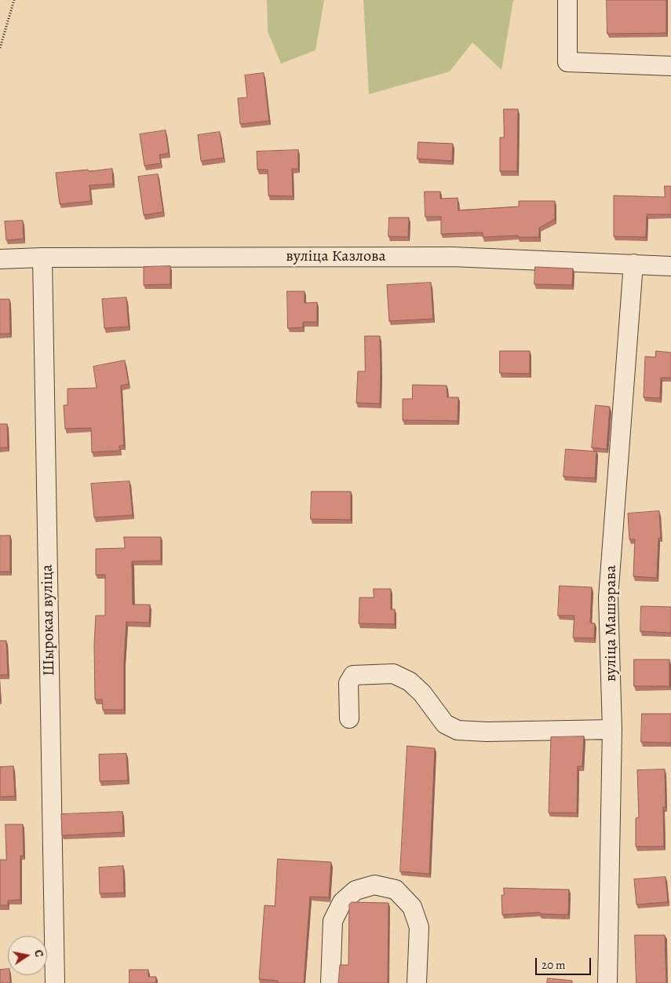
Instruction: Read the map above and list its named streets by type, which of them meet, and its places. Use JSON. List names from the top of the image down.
{
  "streets": {
    "street": ["вуліца Казлова", "Шырокая вуліца", "вуліца Машэрава"]
  },
  "crossings": [
    ["вуліца Казлова", "Шырокая вуліца"],
    ["вуліца Казлова", "вуліца Машэрава"]
  ],
  "scale_bar": "20 m",
  "north": "right"
}
